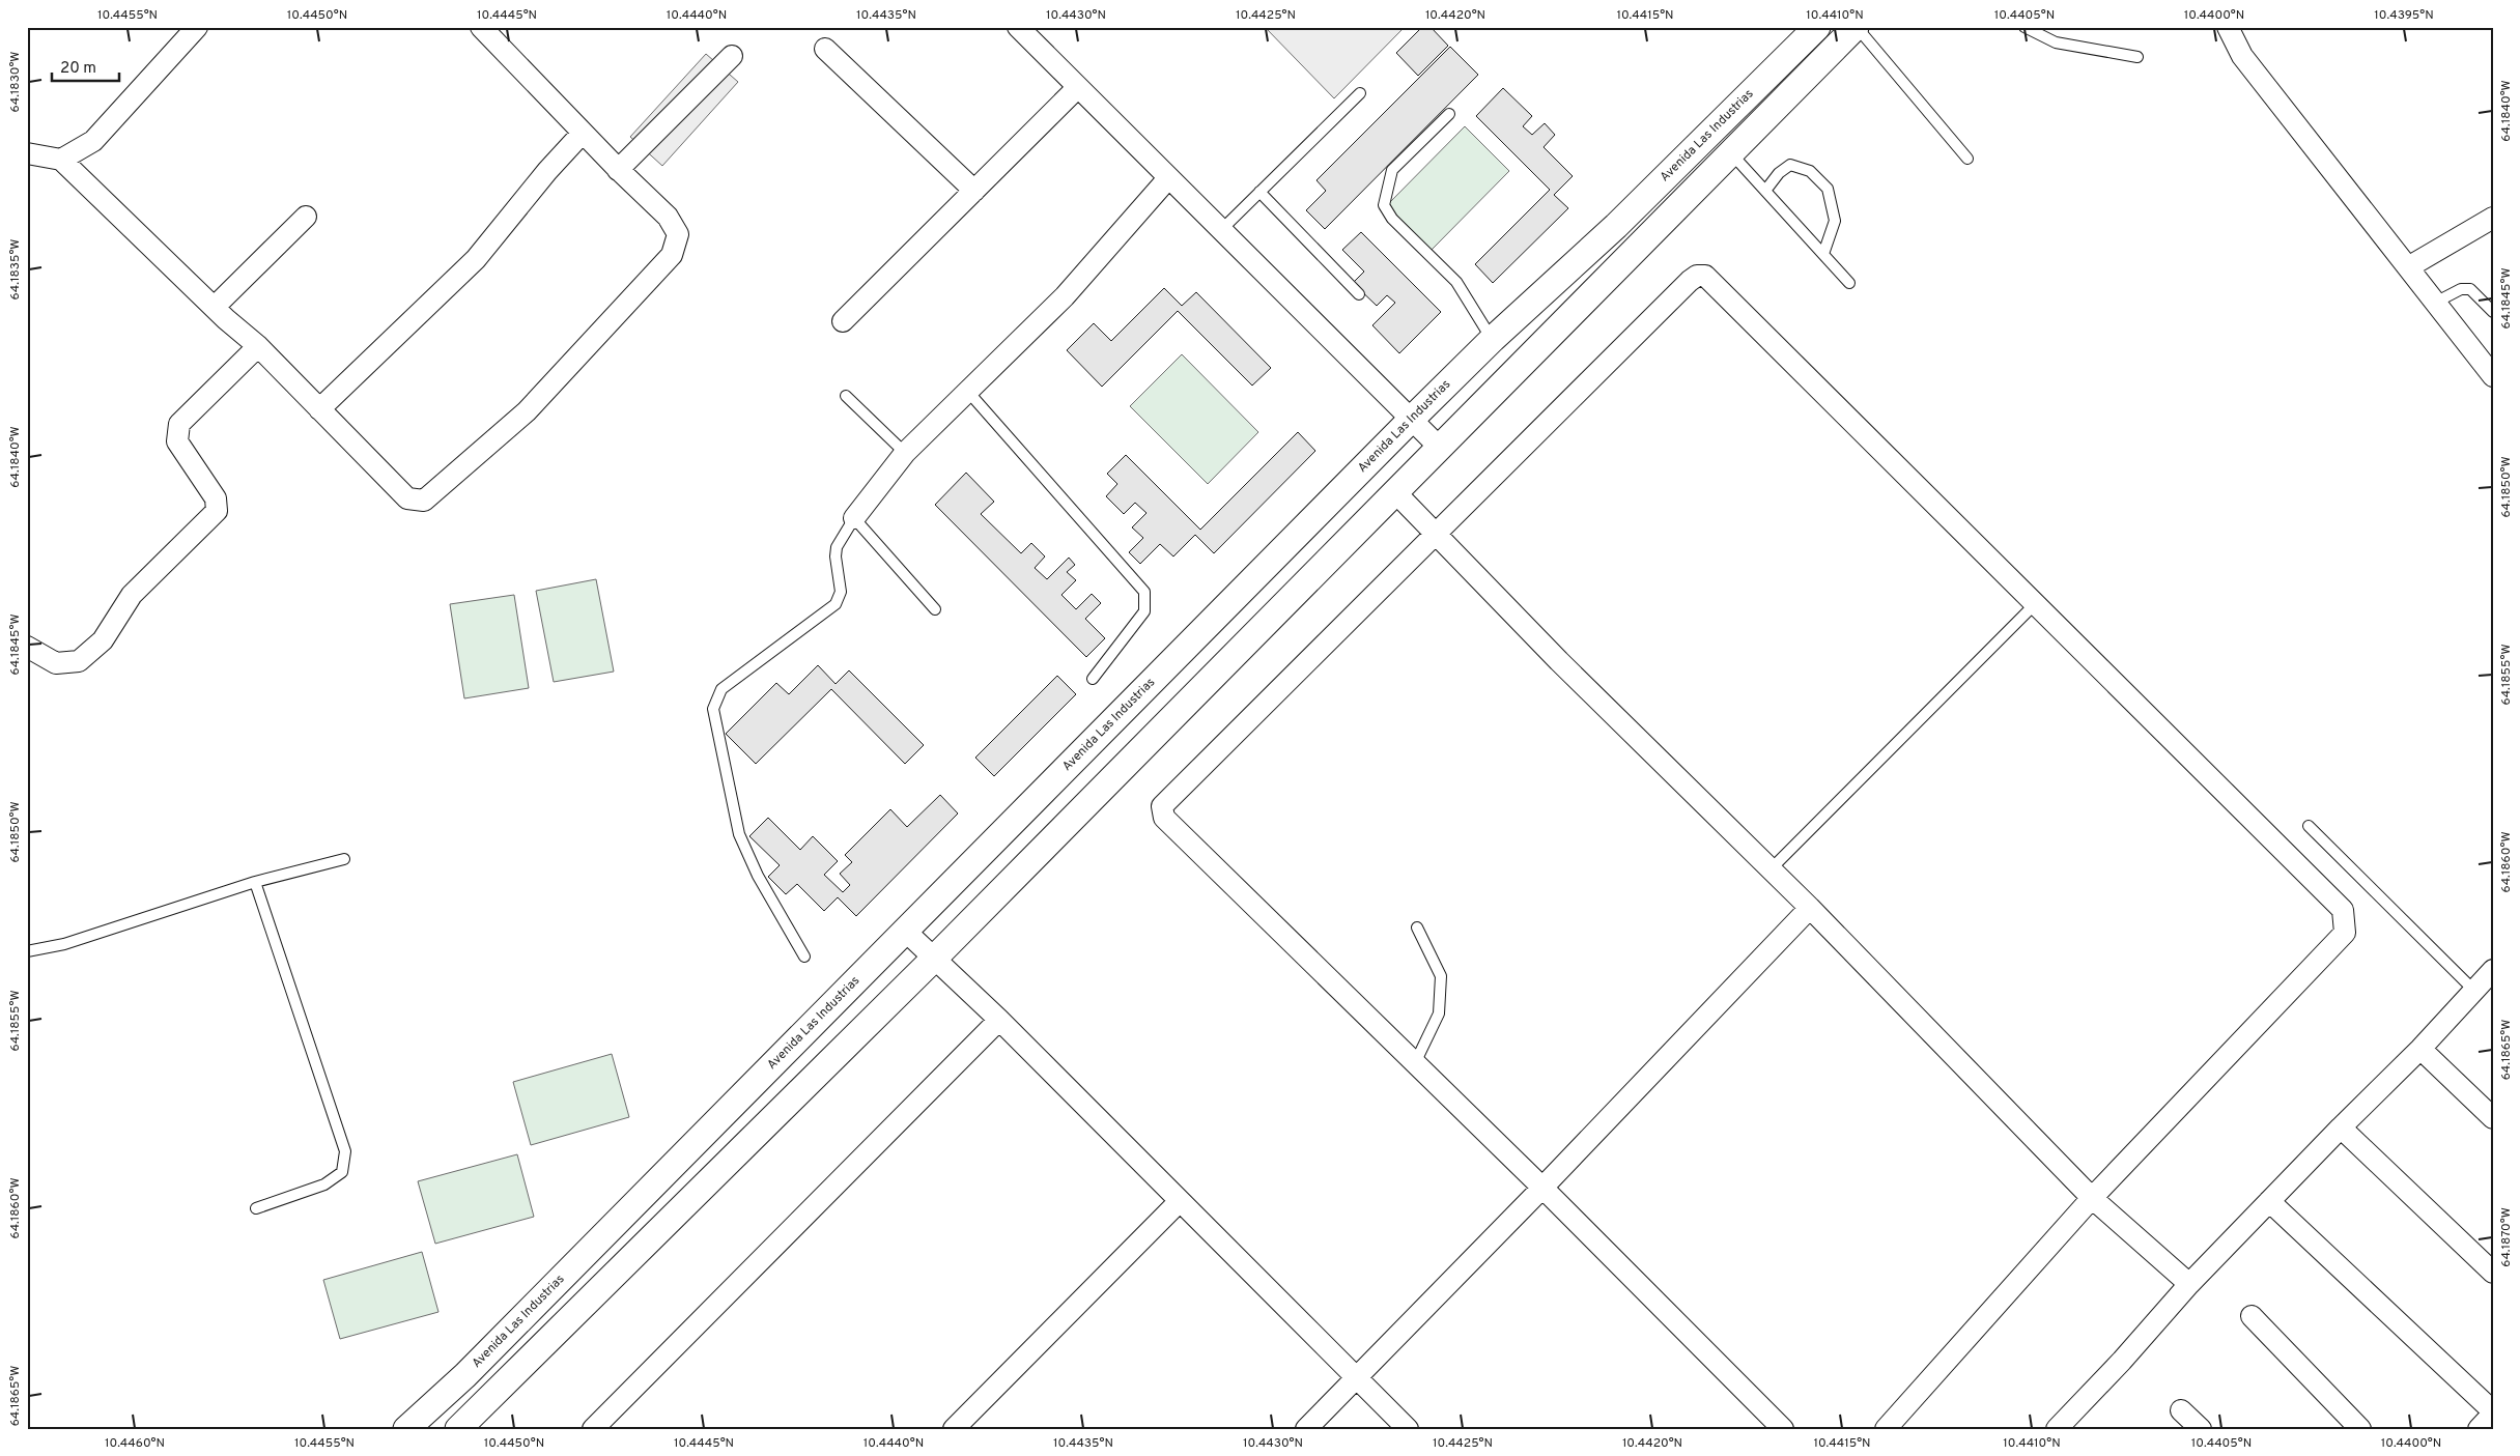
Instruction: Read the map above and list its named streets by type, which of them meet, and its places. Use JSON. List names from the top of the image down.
{
  "streets": {
    "street": ["Avenida Las Industrias"]
  },
  "scale_bar": "20 m",
  "coordinates": [
    "10.4455°N",
    "10.4450°N",
    "10.4445°N",
    "10.4440°N",
    "10.4435°N",
    "10.4430°N",
    "10.4425°N",
    "10.4420°N",
    "10.4415°N",
    "10.4410°N",
    "10.4405°N",
    "10.4400°N",
    "10.4395°N",
    "64.1830°W",
    "64.1840°W",
    "64.1835°W",
    "64.1845°W",
    "64.1850°W",
    "64.1855°W",
    "64.1860°W",
    "64.1865°W",
    "64.1870°W",
    "10.4460°N"
  ]
}
